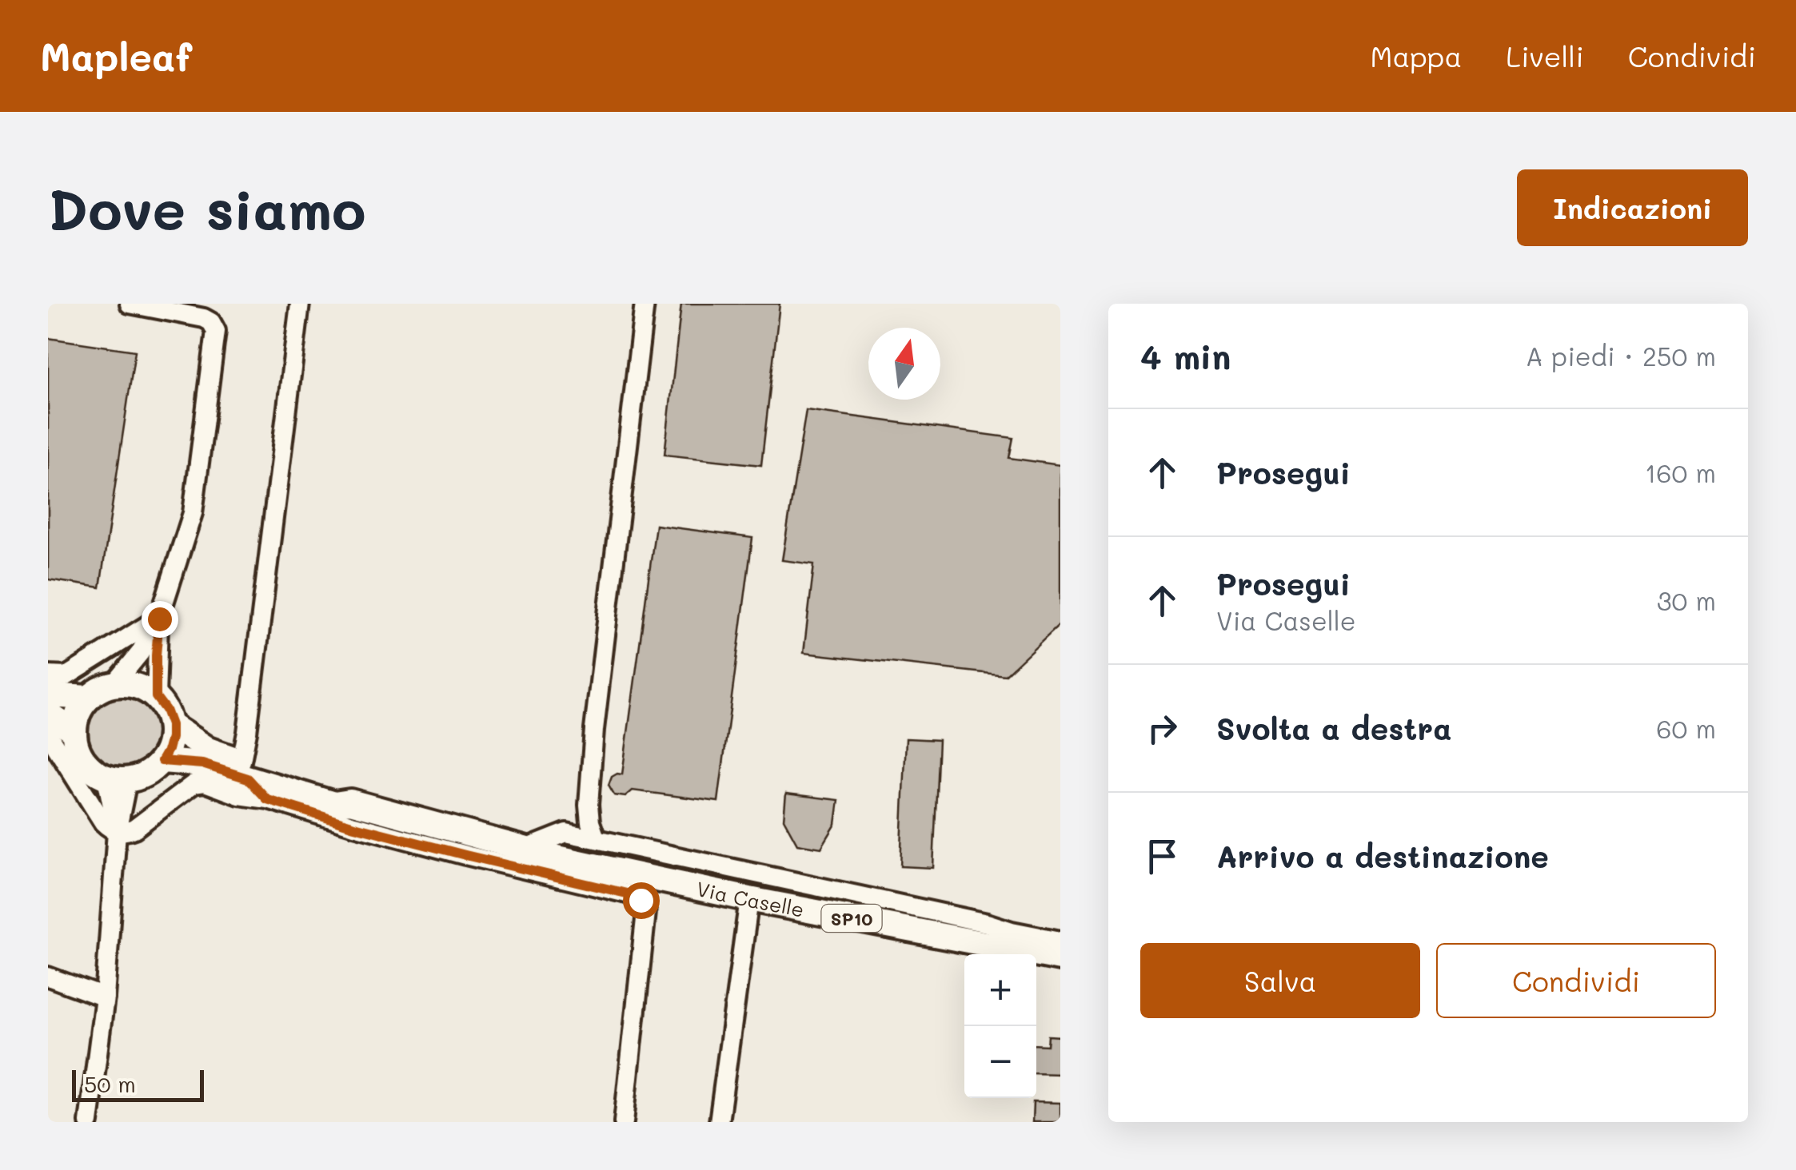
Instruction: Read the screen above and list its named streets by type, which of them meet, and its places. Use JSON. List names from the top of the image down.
{
  "streets": {
    "main road": ["Via Caselle", "SP10"]
  },
  "crossings": [
    ["Via Caselle", "SP10"]
  ],
  "scale_bar": "50 m",
  "north": "top",
  "page": {
    "header": "Mapleaf",
    "nav": ["Mappa", "Livelli", "Condividi"],
    "buttons": [
      "Indicazioni",
      ["Salva", "Condividi"]
    ],
    "title": "Dove siamo",
    "heading": ["4 min", "A piedi · 250 m"],
    "list": [
      ["Prosegui", "160 m"],
      ["Prosegui", "Via Caselle", "30 m"],
      ["Svolta a destra", "60 m"],
      "Arrivo a destinazione"
    ],
    "map_buttons": ["+", "−"],
    "scale": "50 m"
  }
}
